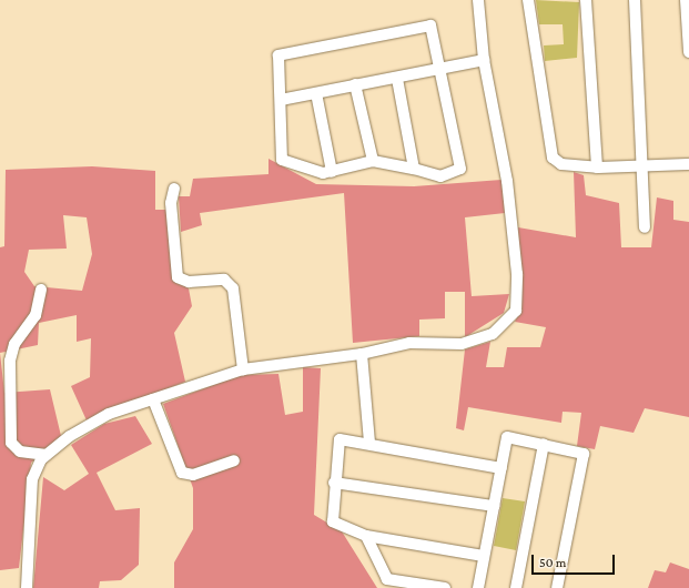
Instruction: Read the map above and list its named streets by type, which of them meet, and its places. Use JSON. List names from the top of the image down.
{
  "scale_bar": "50 m"
}
